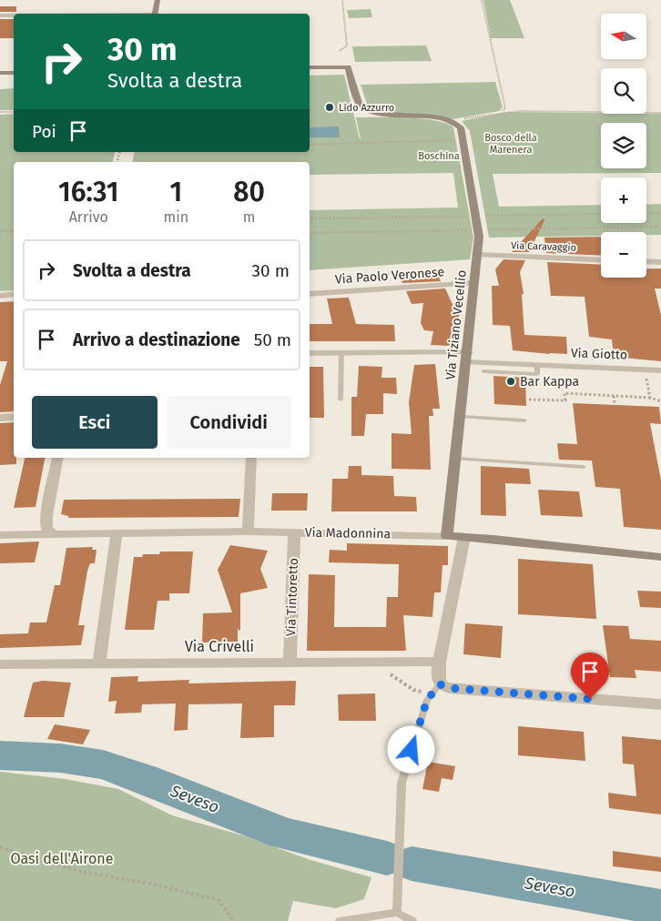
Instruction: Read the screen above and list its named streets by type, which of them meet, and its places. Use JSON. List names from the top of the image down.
{
  "streets": {
    "street": [
      "Via Caravaggio",
      "Via Paolo Veronese",
      "Via Tiziano Vecellio",
      "Via Giotto",
      "Via Madonnina",
      "Via Tintoretto",
      "Via Crivelli"
    ]
  },
  "crossings": [
    ["Via Caravaggio", "Via Tiziano Vecellio"],
    ["Via Paolo Veronese", "Via Tiziano Vecellio"],
    ["Via Tiziano Vecellio", "Via Giotto"],
    ["Via Tiziano Vecellio", "Via Madonnina"],
    ["Via Madonnina", "Via Tintoretto"],
    ["Via Tintoretto", "Via Crivelli"]
  ],
  "water": ["Seveso"],
  "parks": ["Bosco della Marenera", "Boschina", "Oasi dell'Airone"],
  "places": ["Lido Azzurro", "Bar Kappa"],
  "north": "left",
  "page": {
    "map_buttons": ["+", "−"],
    "turn": ["30 m", "Svolta a destra"],
    "then": "Poi",
    "eta": [
      "16:31",
      "Arrivo",
      "1",
      "min",
      "80",
      "m"
    ],
    "list": [
      {
        "name": "Svolta a destra",
        "value": "30 m"
      },
      {
        "name": "Arrivo a destinazione",
        "value": "50 m"
      }
    ],
    "buttons": ["Esci", "Condividi"]
  }
}
